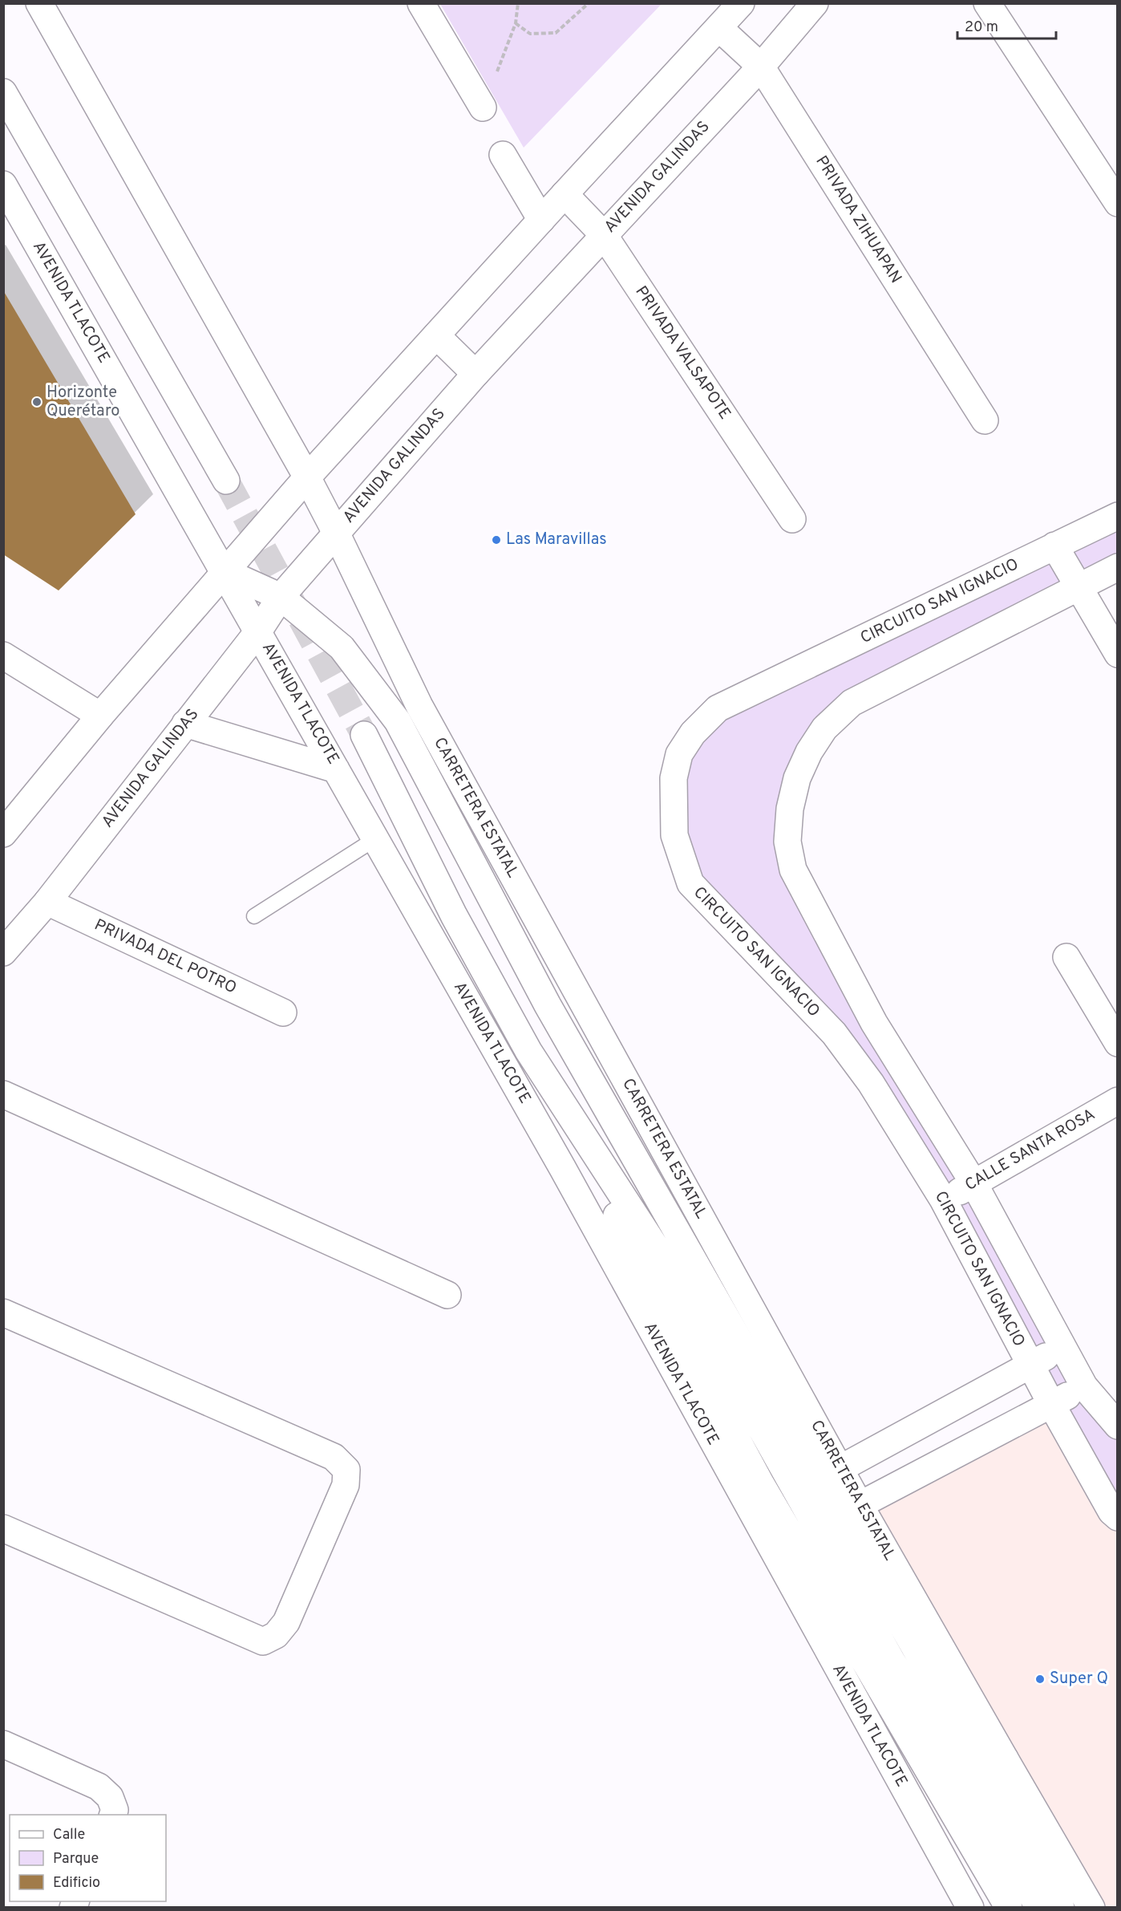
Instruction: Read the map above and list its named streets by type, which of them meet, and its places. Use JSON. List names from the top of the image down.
{
  "streets": {
    "street": [
      "AVENIDA GALINDAS",
      "PRIVADA ZIHUAPAN",
      "AVENIDA TLACOTE",
      "PRIVADA VALSAPOTE",
      "CIRCUITO SAN IGNACIO",
      "CARRETERA ESTATAL",
      "PRIVADA DEL POTRO",
      "CALLE SANTA ROSA"
    ]
  },
  "crossings": [
    ["AVENIDA GALINDAS", "PRIVADA ZIHUAPAN"],
    ["AVENIDA GALINDAS", "AVENIDA TLACOTE"],
    ["AVENIDA GALINDAS", "PRIVADA VALSAPOTE"],
    ["AVENIDA GALINDAS", "CARRETERA ESTATAL"],
    ["AVENIDA GALINDAS", "PRIVADA DEL POTRO"],
    ["CIRCUITO SAN IGNACIO", "CALLE SANTA ROSA"]
  ],
  "places": ["Horizonte Querétaro", "Las Maravillas", "Super Q"],
  "legend": ["Calle", "Parque", "Edificio"],
  "scale_bar": "20 m"
}
